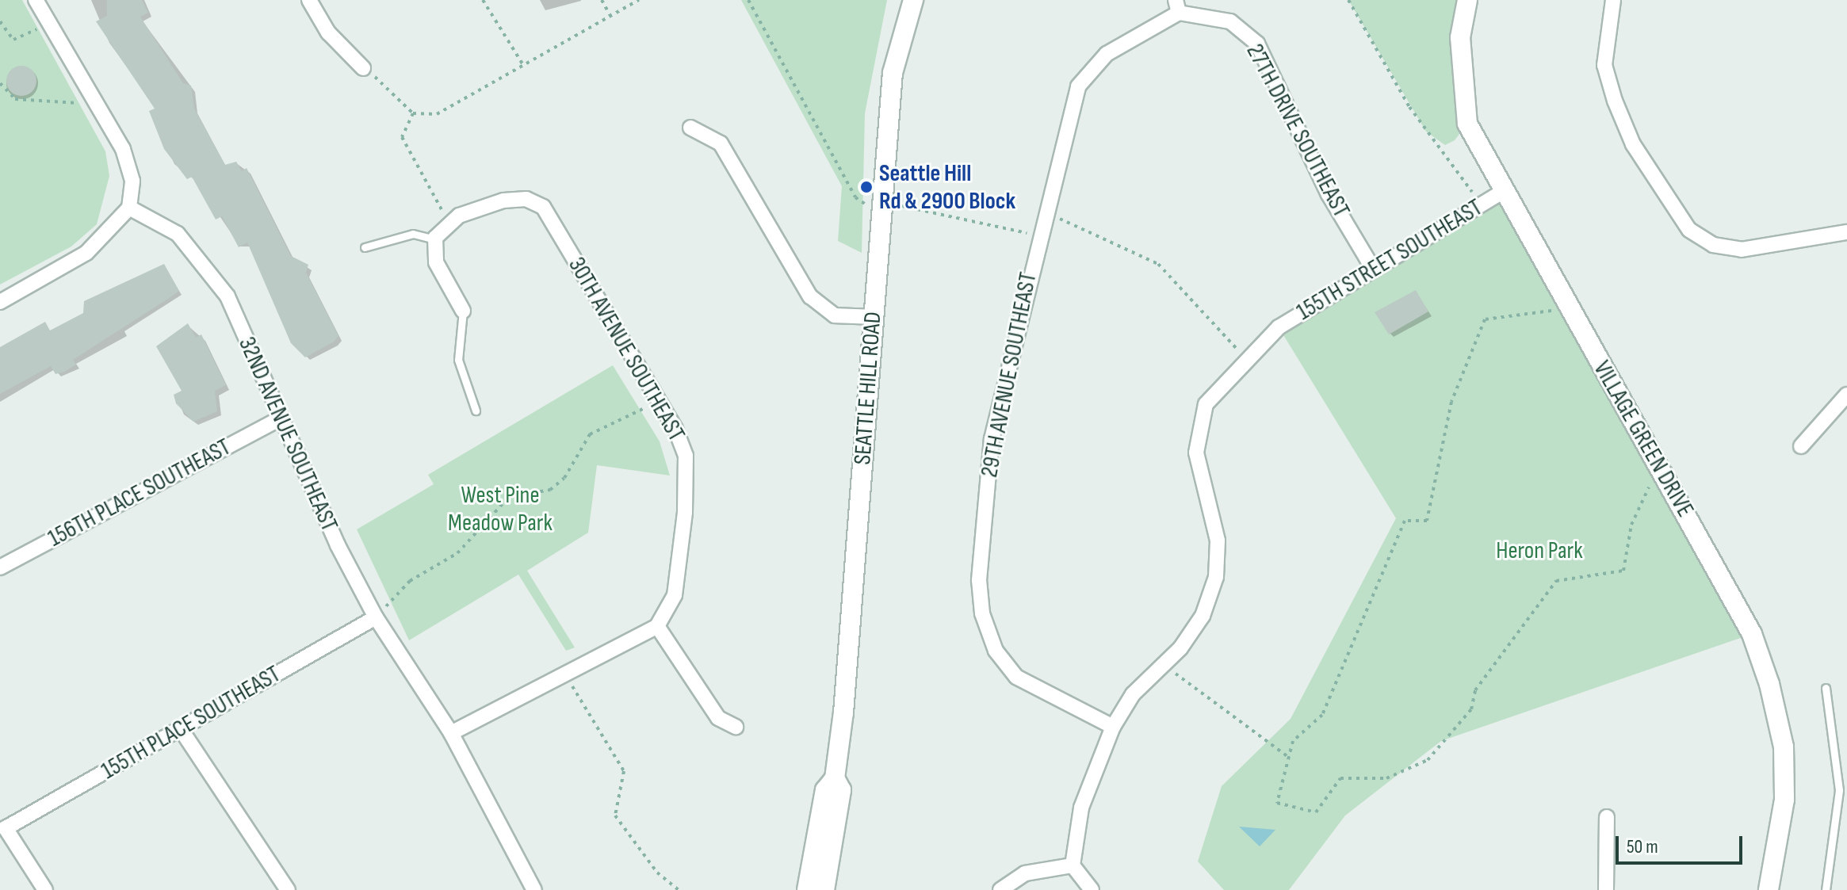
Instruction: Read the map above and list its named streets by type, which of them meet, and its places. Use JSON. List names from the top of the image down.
{
  "streets": {
    "main road": ["SEATTLE HILL ROAD", "VILLAGE GREEN DRIVE"],
    "street": [
      "27TH DRIVE SOUTHEAST",
      "155TH STREET SOUTHEAST",
      "30TH AVENUE SOUTHEAST",
      "29TH AVENUE SOUTHEAST",
      "32ND AVENUE SOUTHEAST",
      "156TH PLACE SOUTHEAST",
      "155TH PLACE SOUTHEAST"
    ]
  },
  "crossings": [
    ["27TH DRIVE SOUTHEAST", "155TH STREET SOUTHEAST"],
    ["27TH DRIVE SOUTHEAST", "29TH AVENUE SOUTHEAST"],
    ["155TH STREET SOUTHEAST", "29TH AVENUE SOUTHEAST"],
    ["155TH STREET SOUTHEAST", "VILLAGE GREEN DRIVE"],
    ["32ND AVENUE SOUTHEAST", "156TH PLACE SOUTHEAST"],
    ["32ND AVENUE SOUTHEAST", "155TH PLACE SOUTHEAST"]
  ],
  "parks": ["West Pine Meadow Park", "Heron Park"],
  "places": ["Seattle Hill Rd & 2900 Block"],
  "scale_bar": "50 m"
}
